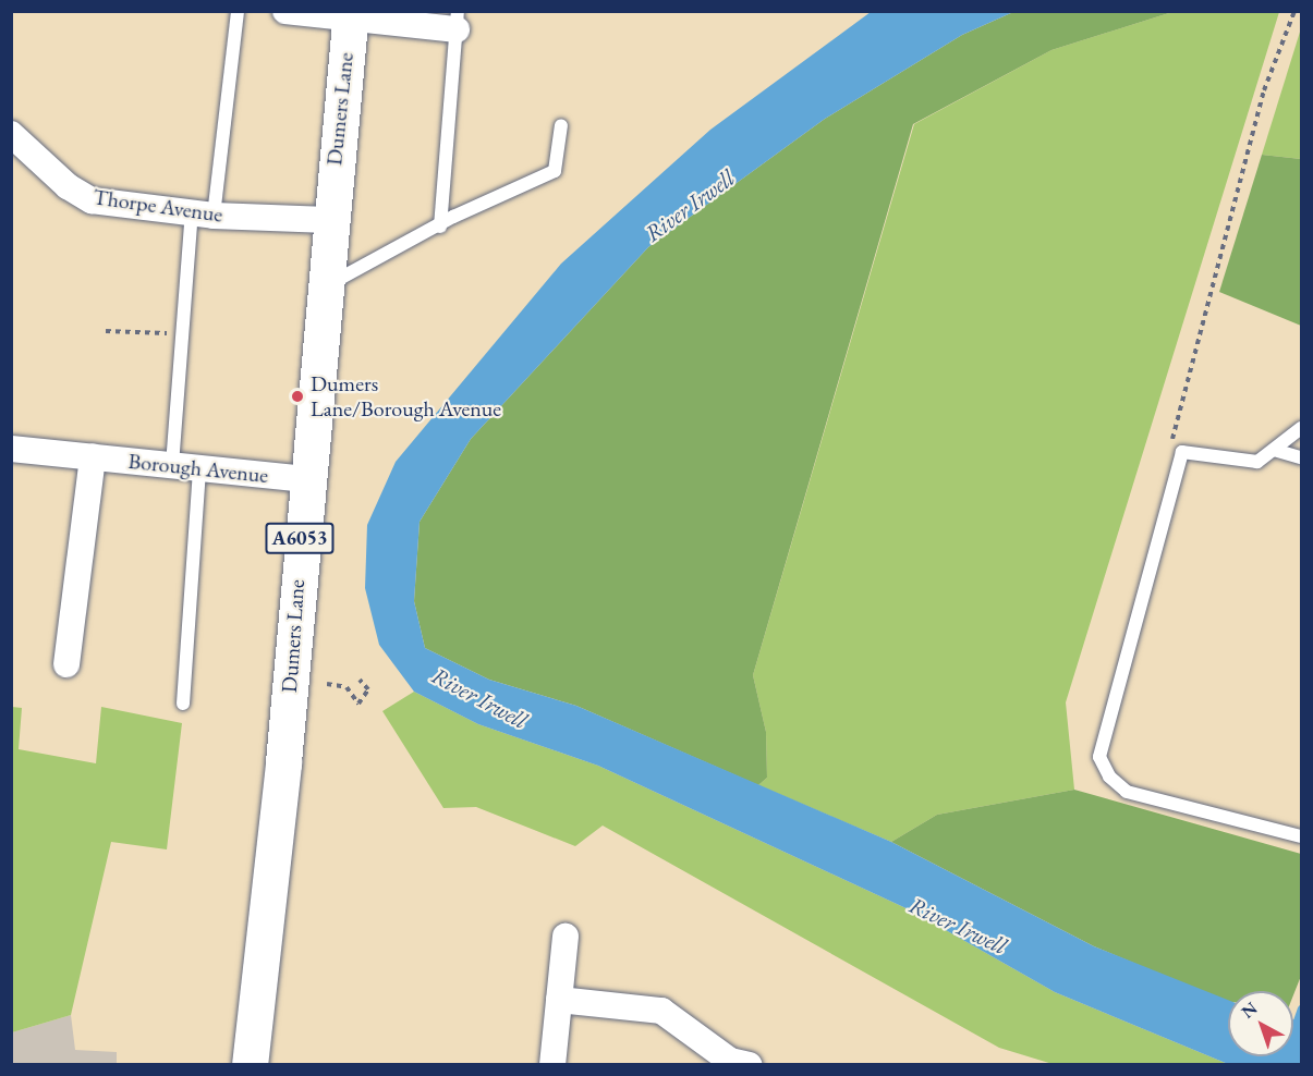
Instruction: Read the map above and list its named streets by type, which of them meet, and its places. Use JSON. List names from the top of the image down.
{
  "streets": {
    "main road": ["Dumers Lane", "A6053"],
    "street": ["Thorpe Avenue", "Borough Avenue"]
  },
  "crossings": [
    ["Dumers Lane", "Thorpe Avenue"],
    ["Dumers Lane", "Borough Avenue"]
  ],
  "water": ["River Irwell"],
  "places": ["Dumers Lane/Borough Avenue"],
  "north": "top left"
}
